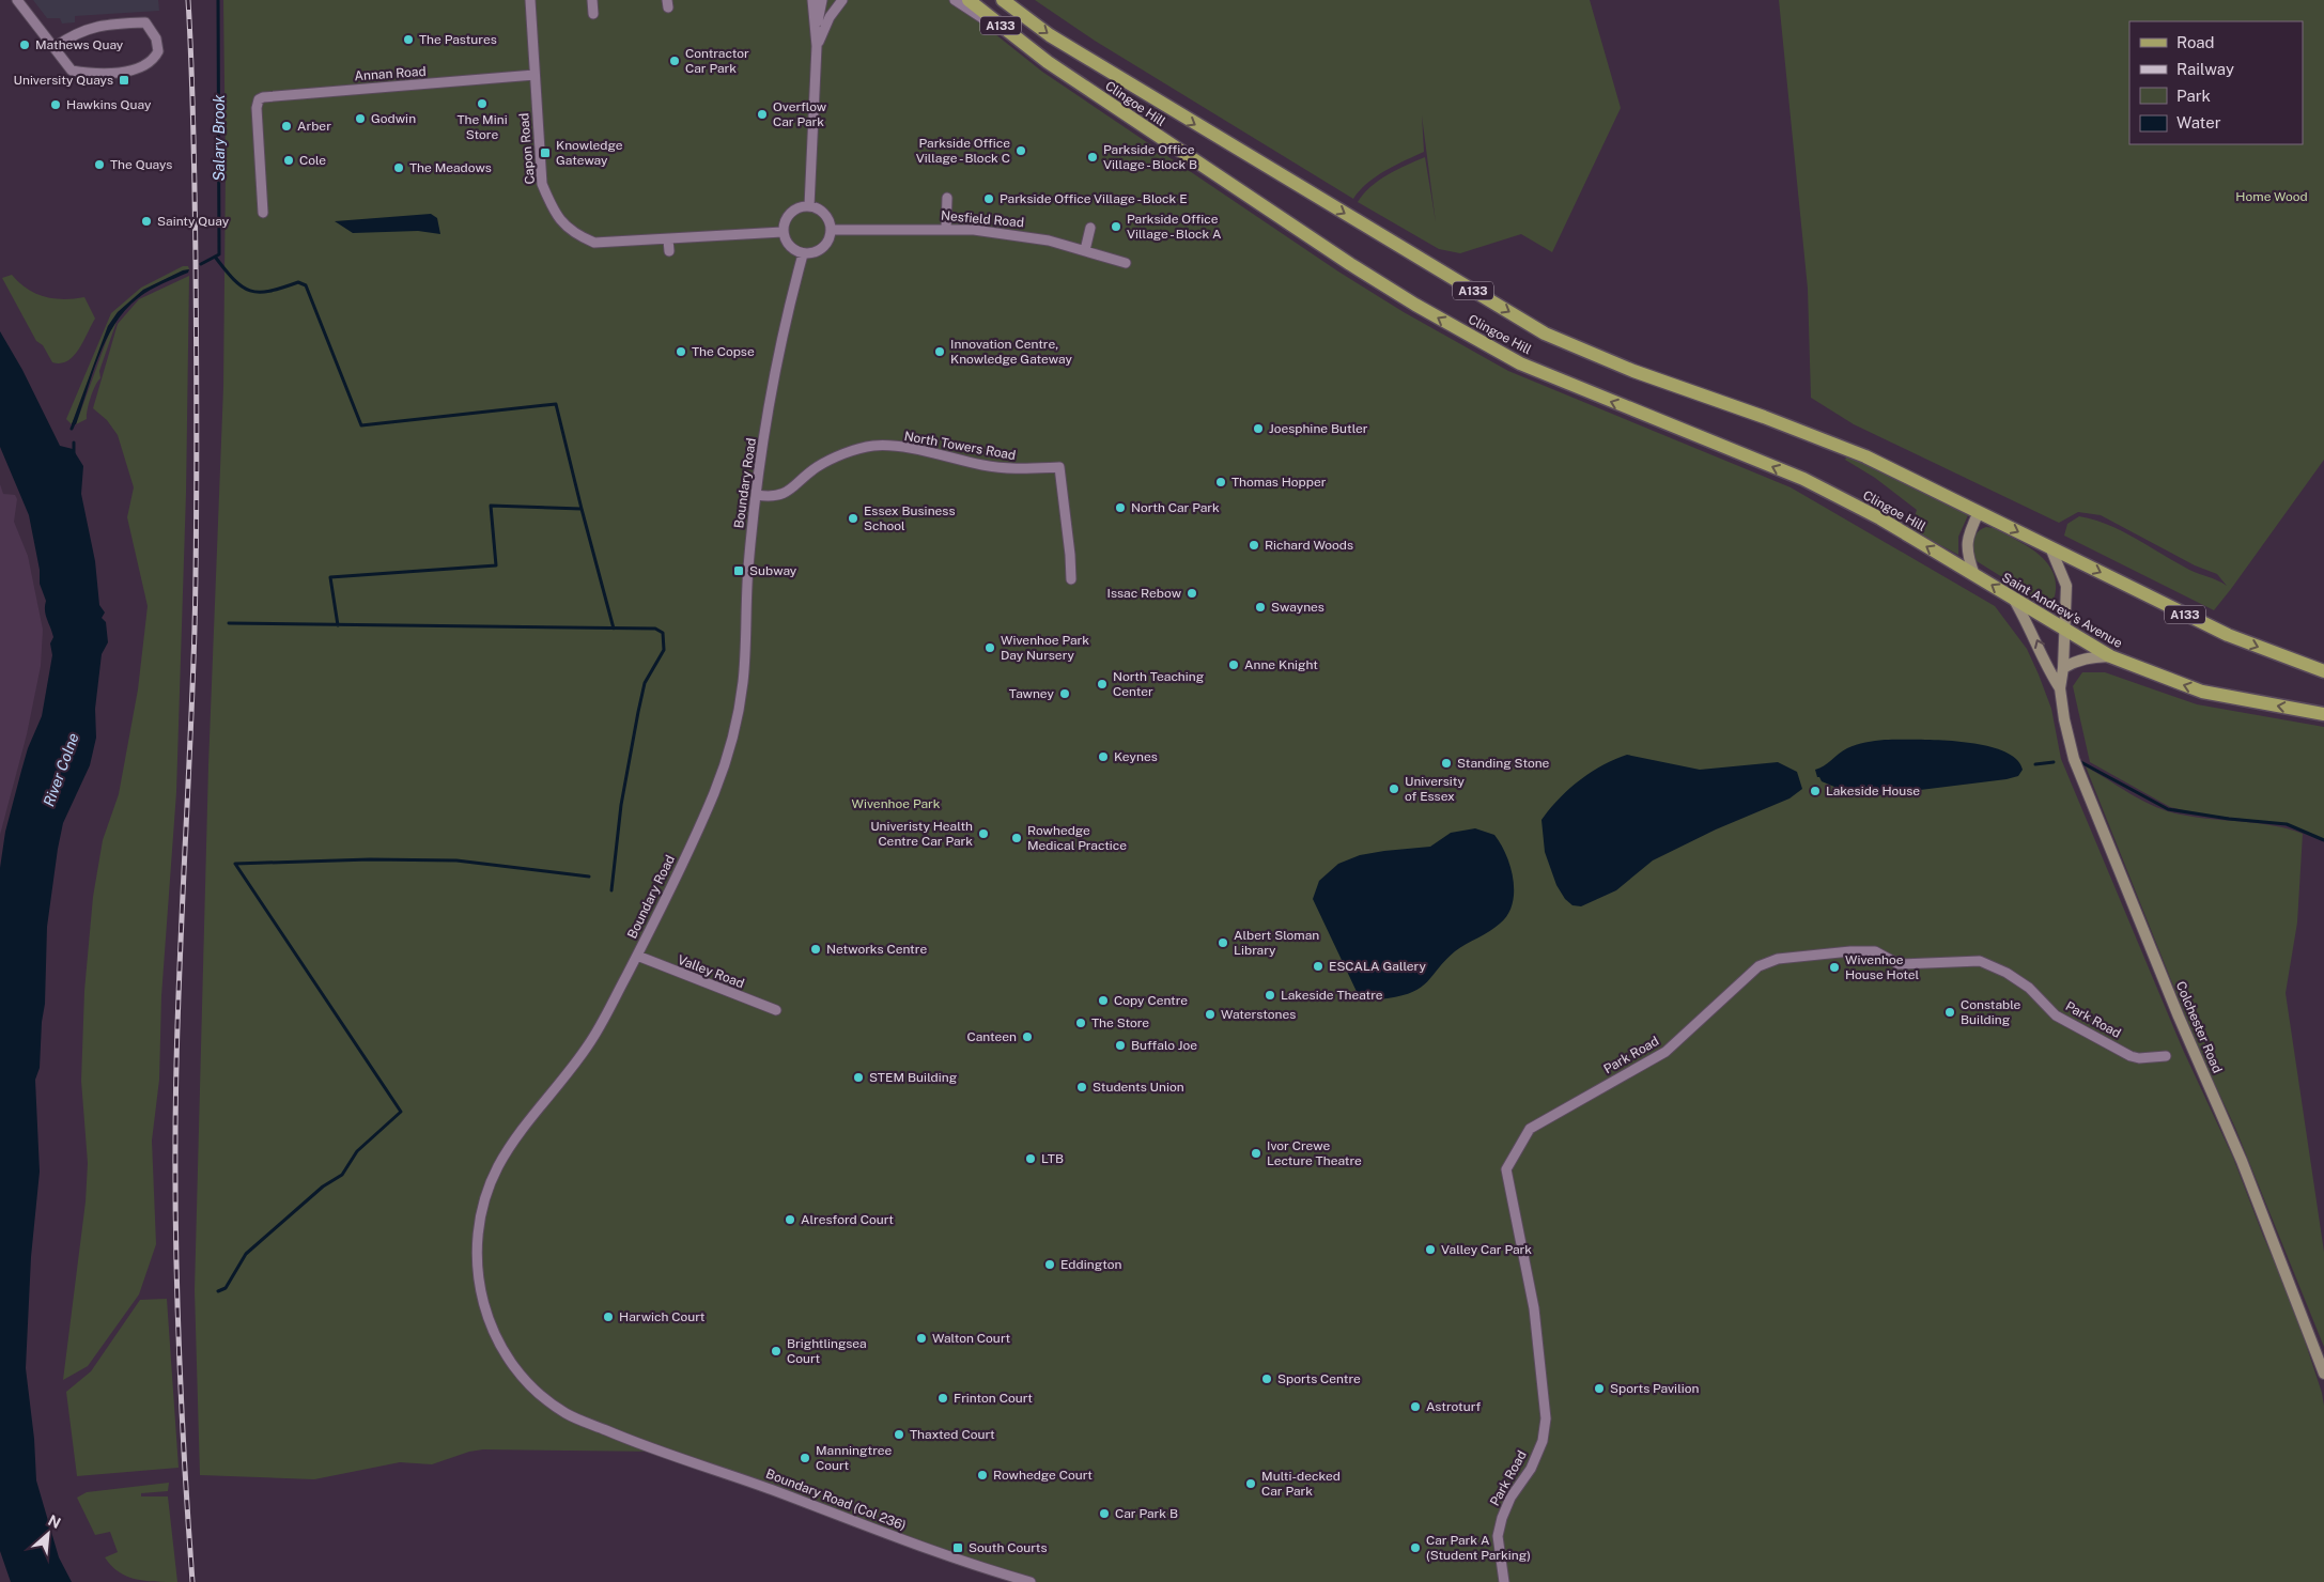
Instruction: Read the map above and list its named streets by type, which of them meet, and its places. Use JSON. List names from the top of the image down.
{
  "streets": {
    "main road": [
      "A133",
      "Clingoe Hill",
      "Saint Andrew's Avenue",
      "Colchester Road"
    ],
    "street": [
      "Annan Road",
      "Capon Road",
      "Nesfield Road",
      "North Towers Road",
      "Boundary Road",
      "Valley Road",
      "Park Road",
      "Boundary Road (Col 236)"
    ]
  },
  "crossings": [
    ["A133", "Clingoe Hill"],
    ["A133", "Colchester Road"],
    ["Annan Road", "Capon Road"],
    ["Clingoe Hill", "Saint Andrew's Avenue"],
    ["Capon Road", "Nesfield Road"],
    ["Capon Road", "Boundary Road"],
    ["Nesfield Road", "Boundary Road"],
    ["North Towers Road", "Boundary Road"],
    ["Boundary Road", "Valley Road"],
    ["Boundary Road", "Boundary Road (Col 236)"],
    ["Saint Andrew's Avenue", "Colchester Road"]
  ],
  "water": ["Salary Brook", "River Colne"],
  "parks": ["Home Wood", "Wivenhoe Park"],
  "places": {
    "other": [
      "The Pastures",
      "Mathews Quay",
      "Contractor Car Park",
      "The Mini Store",
      "Hawkins Quay",
      "Overflow Car Park",
      "Godwin",
      "Arber",
      "Parkside Office Village - Block C",
      "Parkside Office Village - Block B",
      "Cole",
      "The Quays",
      "The Meadows",
      "Parkside Office Village - Block E",
      "Sainty Quay",
      "Parkside Office Village - Block A",
      "The Copse",
      "Innovation Centre, Knowledge Gateway",
      "Joesphine Butler",
      "Thomas Hopper",
      "North Car Park",
      "Essex Business School",
      "Richard Woods",
      "Issac Rebow",
      "Swaynes",
      "Wivenhoe Park Day Nursery",
      "Anne Knight",
      "North Teaching Center",
      "Tawney",
      "Keynes",
      "Standing Stone",
      "University of Essex",
      "Lakeside House",
      "Univeristy Health Centre Car Park",
      "Rowhedge Medical Practice",
      "Albert Sloman Library",
      "Networks Centre",
      "ESCALA Gallery",
      "Wivenhoe House Hotel",
      "Lakeside Theatre",
      "Copy Centre",
      "Constable Building",
      "Waterstones",
      "The Store",
      "Canteen",
      "Buffalo Joe",
      "STEM Building",
      "Students Union",
      "Ivor Crewe Lecture Theatre",
      "LTB",
      "Alresford Court",
      "Valley Car Park",
      "Eddington",
      "Harwich Court",
      "Walton Court",
      "Brightlingsea Court",
      "Sports Centre",
      "Sports Pavilion",
      "Frinton Court",
      "Astroturf",
      "Thaxted Court",
      "Manningtree Court",
      "Rowhedge Court",
      "Multi-decked Car Park",
      "Car Park B",
      "Car Park A (Student Parking)"
    ],
    "transit": [
      "University Quays",
      "Knowledge Gateway",
      "Subway",
      "South Courts"
    ]
  },
  "legend": [
    "Road",
    "Railway",
    "Park",
    "Water"
  ],
  "north": "top right"
}
